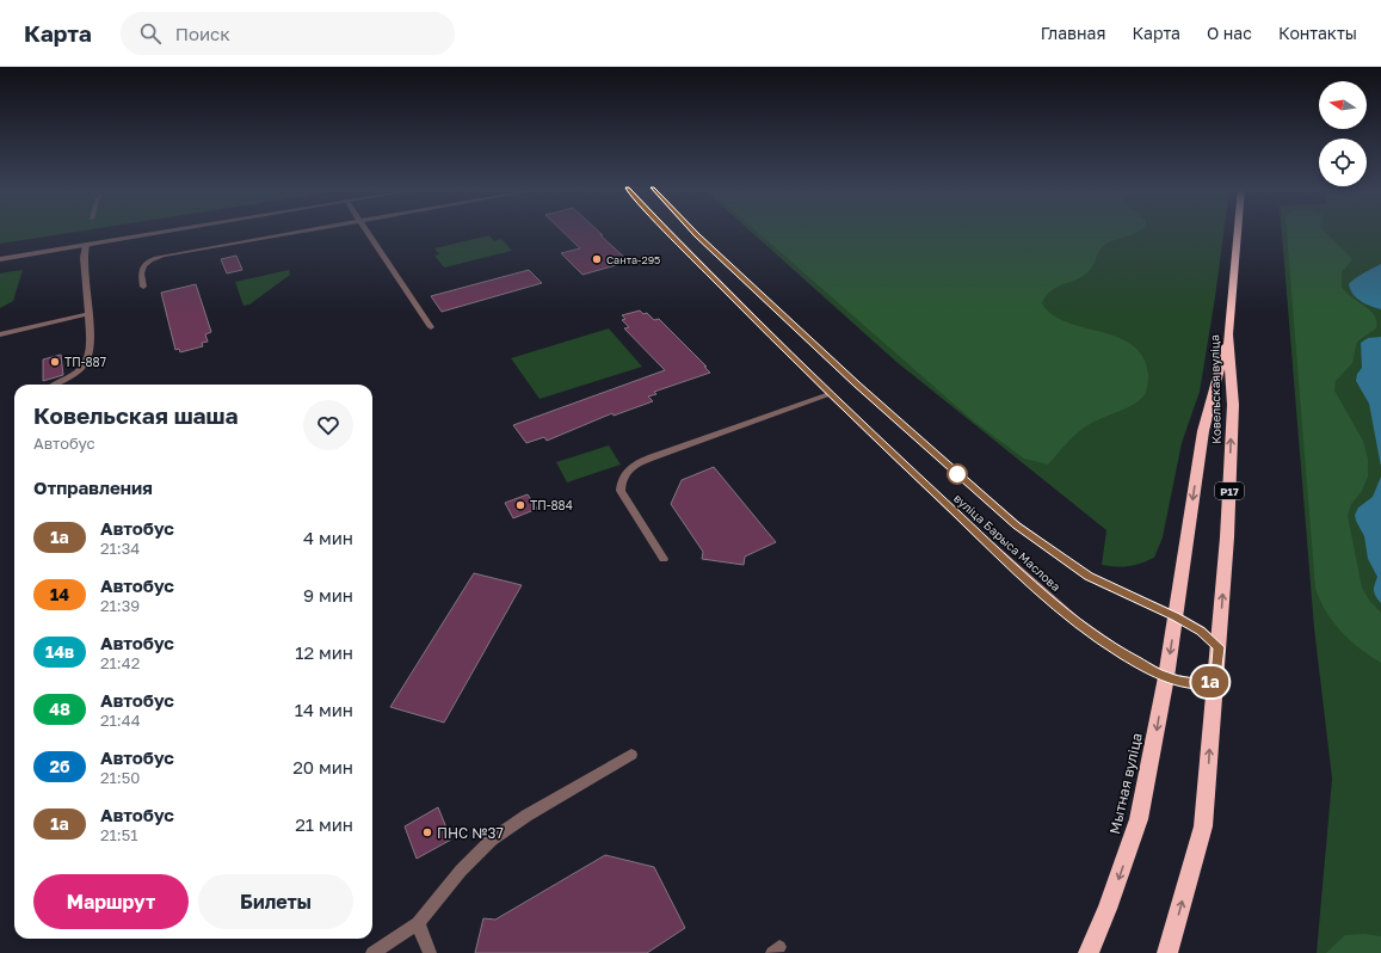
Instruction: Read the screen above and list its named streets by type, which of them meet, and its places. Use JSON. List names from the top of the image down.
{
  "streets": {
    "highway": ["Ковельская вуліца", "Р17", "Мытная вуліца"],
    "main road": ["вуліца Барыса Маслова"]
  },
  "crossings": [
    ["Ковельская вуліца", "Р17"],
    ["Ковельская вуліца", "вуліца Барыса Маслова"],
    ["Р17", "вуліца Барыса Маслова"],
    ["Р17", "Мытная вуліца"],
    ["вуліца Барыса Маслова", "Мытная вуліца"]
  ],
  "places": [
    "Санта-295",
    "ТП-887",
    "ТП-884",
    "ПНС №37"
  ],
  "lines": ["bus line 1а"],
  "north": "left",
  "page": {
    "header": "Карта",
    "search": "Поиск",
    "nav": [
      "Главная",
      "Карта",
      "О нас",
      "Контакты"
    ],
    "on_map": "1а",
    "heading": [
      ["Ковельская шаша", "Автобус"],
      "Отправления"
    ],
    "list": [
      {
        "mark": "1а",
        "name": "Автобус",
        "note": "21:34",
        "value": "4 мин"
      },
      {
        "mark": "14",
        "name": "Автобус",
        "note": "21:39",
        "value": "9 мин"
      },
      {
        "mark": "14в",
        "name": "Автобус",
        "note": "21:42",
        "value": "12 мин"
      },
      {
        "mark": "48",
        "name": "Автобус",
        "note": "21:44",
        "value": "14 мин"
      },
      {
        "mark": "2б",
        "name": "Автобус",
        "note": "21:50",
        "value": "20 мин"
      },
      {
        "mark": "1а",
        "name": "Автобус",
        "note": "21:51",
        "value": "21 мин"
      }
    ],
    "buttons": ["Маршрут", "Билеты"]
  }
}
